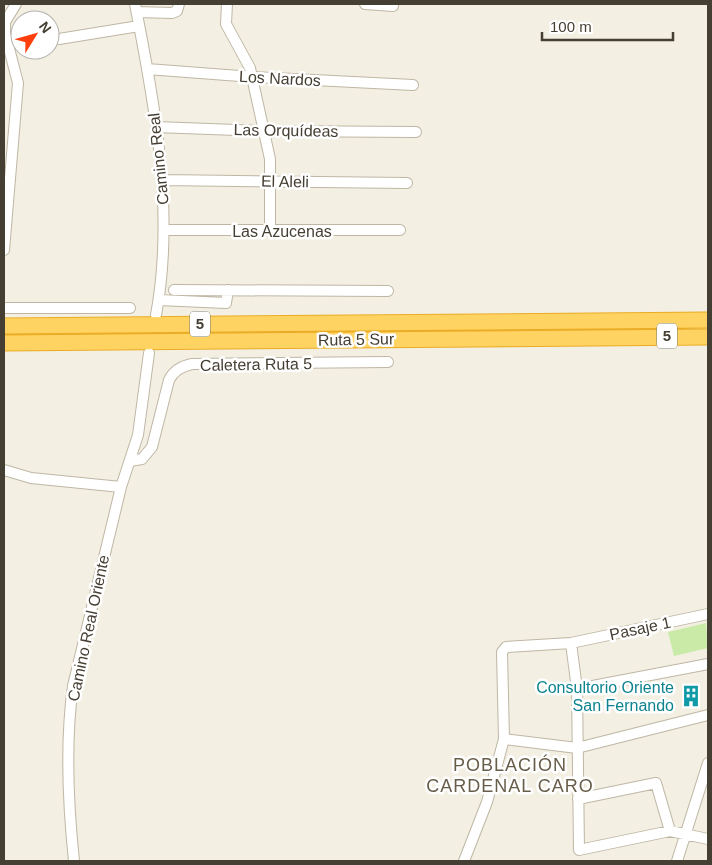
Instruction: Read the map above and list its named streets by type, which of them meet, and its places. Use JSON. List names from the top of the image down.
{
  "streets": {
    "highway": ["5", "Ruta 5 Sur"],
    "street": [
      "Los Nardos",
      "Las Orquídeas",
      "Camino Real",
      "El Aleli",
      "Las Azucenas",
      "Caletera Ruta 5",
      "Camino Real Oriente",
      "Pasaje 1"
    ]
  },
  "crossings": [
    ["Los Nardos", "Camino Real"],
    ["Las Orquídeas", "Camino Real"],
    ["Camino Real", "El Aleli"],
    ["Camino Real", "Las Azucenas"]
  ],
  "districts": ["POBLACIÓN CARDENAL CARO"],
  "places": {
    "building": ["Consultorio Oriente San Fernando"]
  },
  "scale_bar": "100 m",
  "north": "top right"
}
